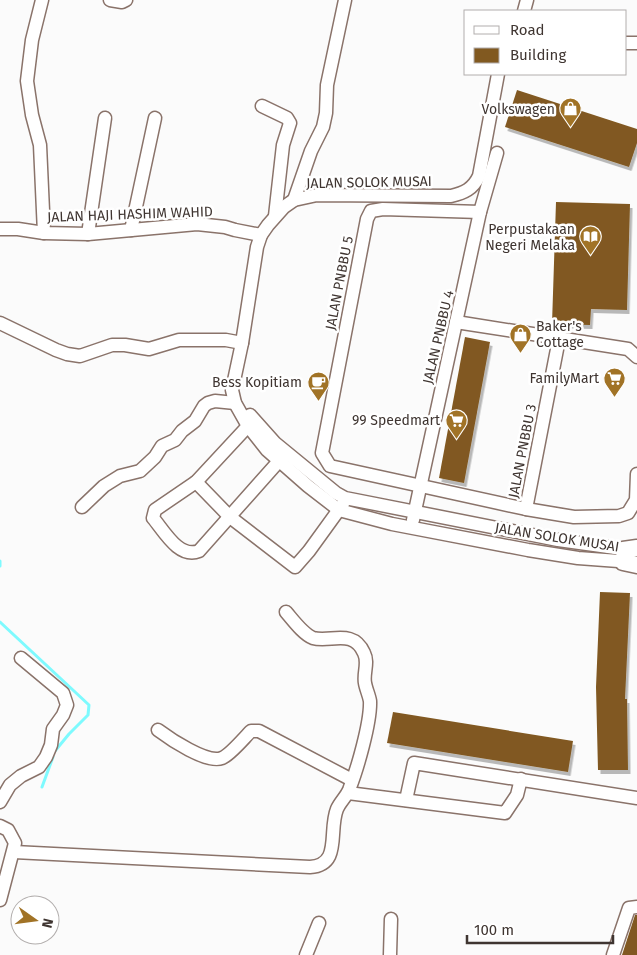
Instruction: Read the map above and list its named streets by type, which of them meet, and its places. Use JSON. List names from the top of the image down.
{
  "streets": {
    "street": [
      "JALAN SOLOK MUSAI",
      "JALAN HAJI HASHIM WAHID",
      "JALAN PNBBU 5",
      "JALAN PNBBU 4",
      "JALAN PNBBU 3"
    ]
  },
  "crossings": [
    ["JALAN SOLOK MUSAI", "JALAN HAJI HASHIM WAHID"],
    ["JALAN SOLOK MUSAI", "JALAN PNBBU 4"],
    ["JALAN PNBBU 5", "JALAN PNBBU 4"]
  ],
  "places": {
    "shop": ["Volkswagen", "Baker's Cottage"],
    "library": ["Perpustakaan Negeri Melaka"],
    "supermarket": ["FamilyMart", "99 Speedmart"],
    "cafe": ["Bess Kopitiam"]
  },
  "legend": ["Road", "Building"],
  "scale_bar": "100 m",
  "north": "right"
}
